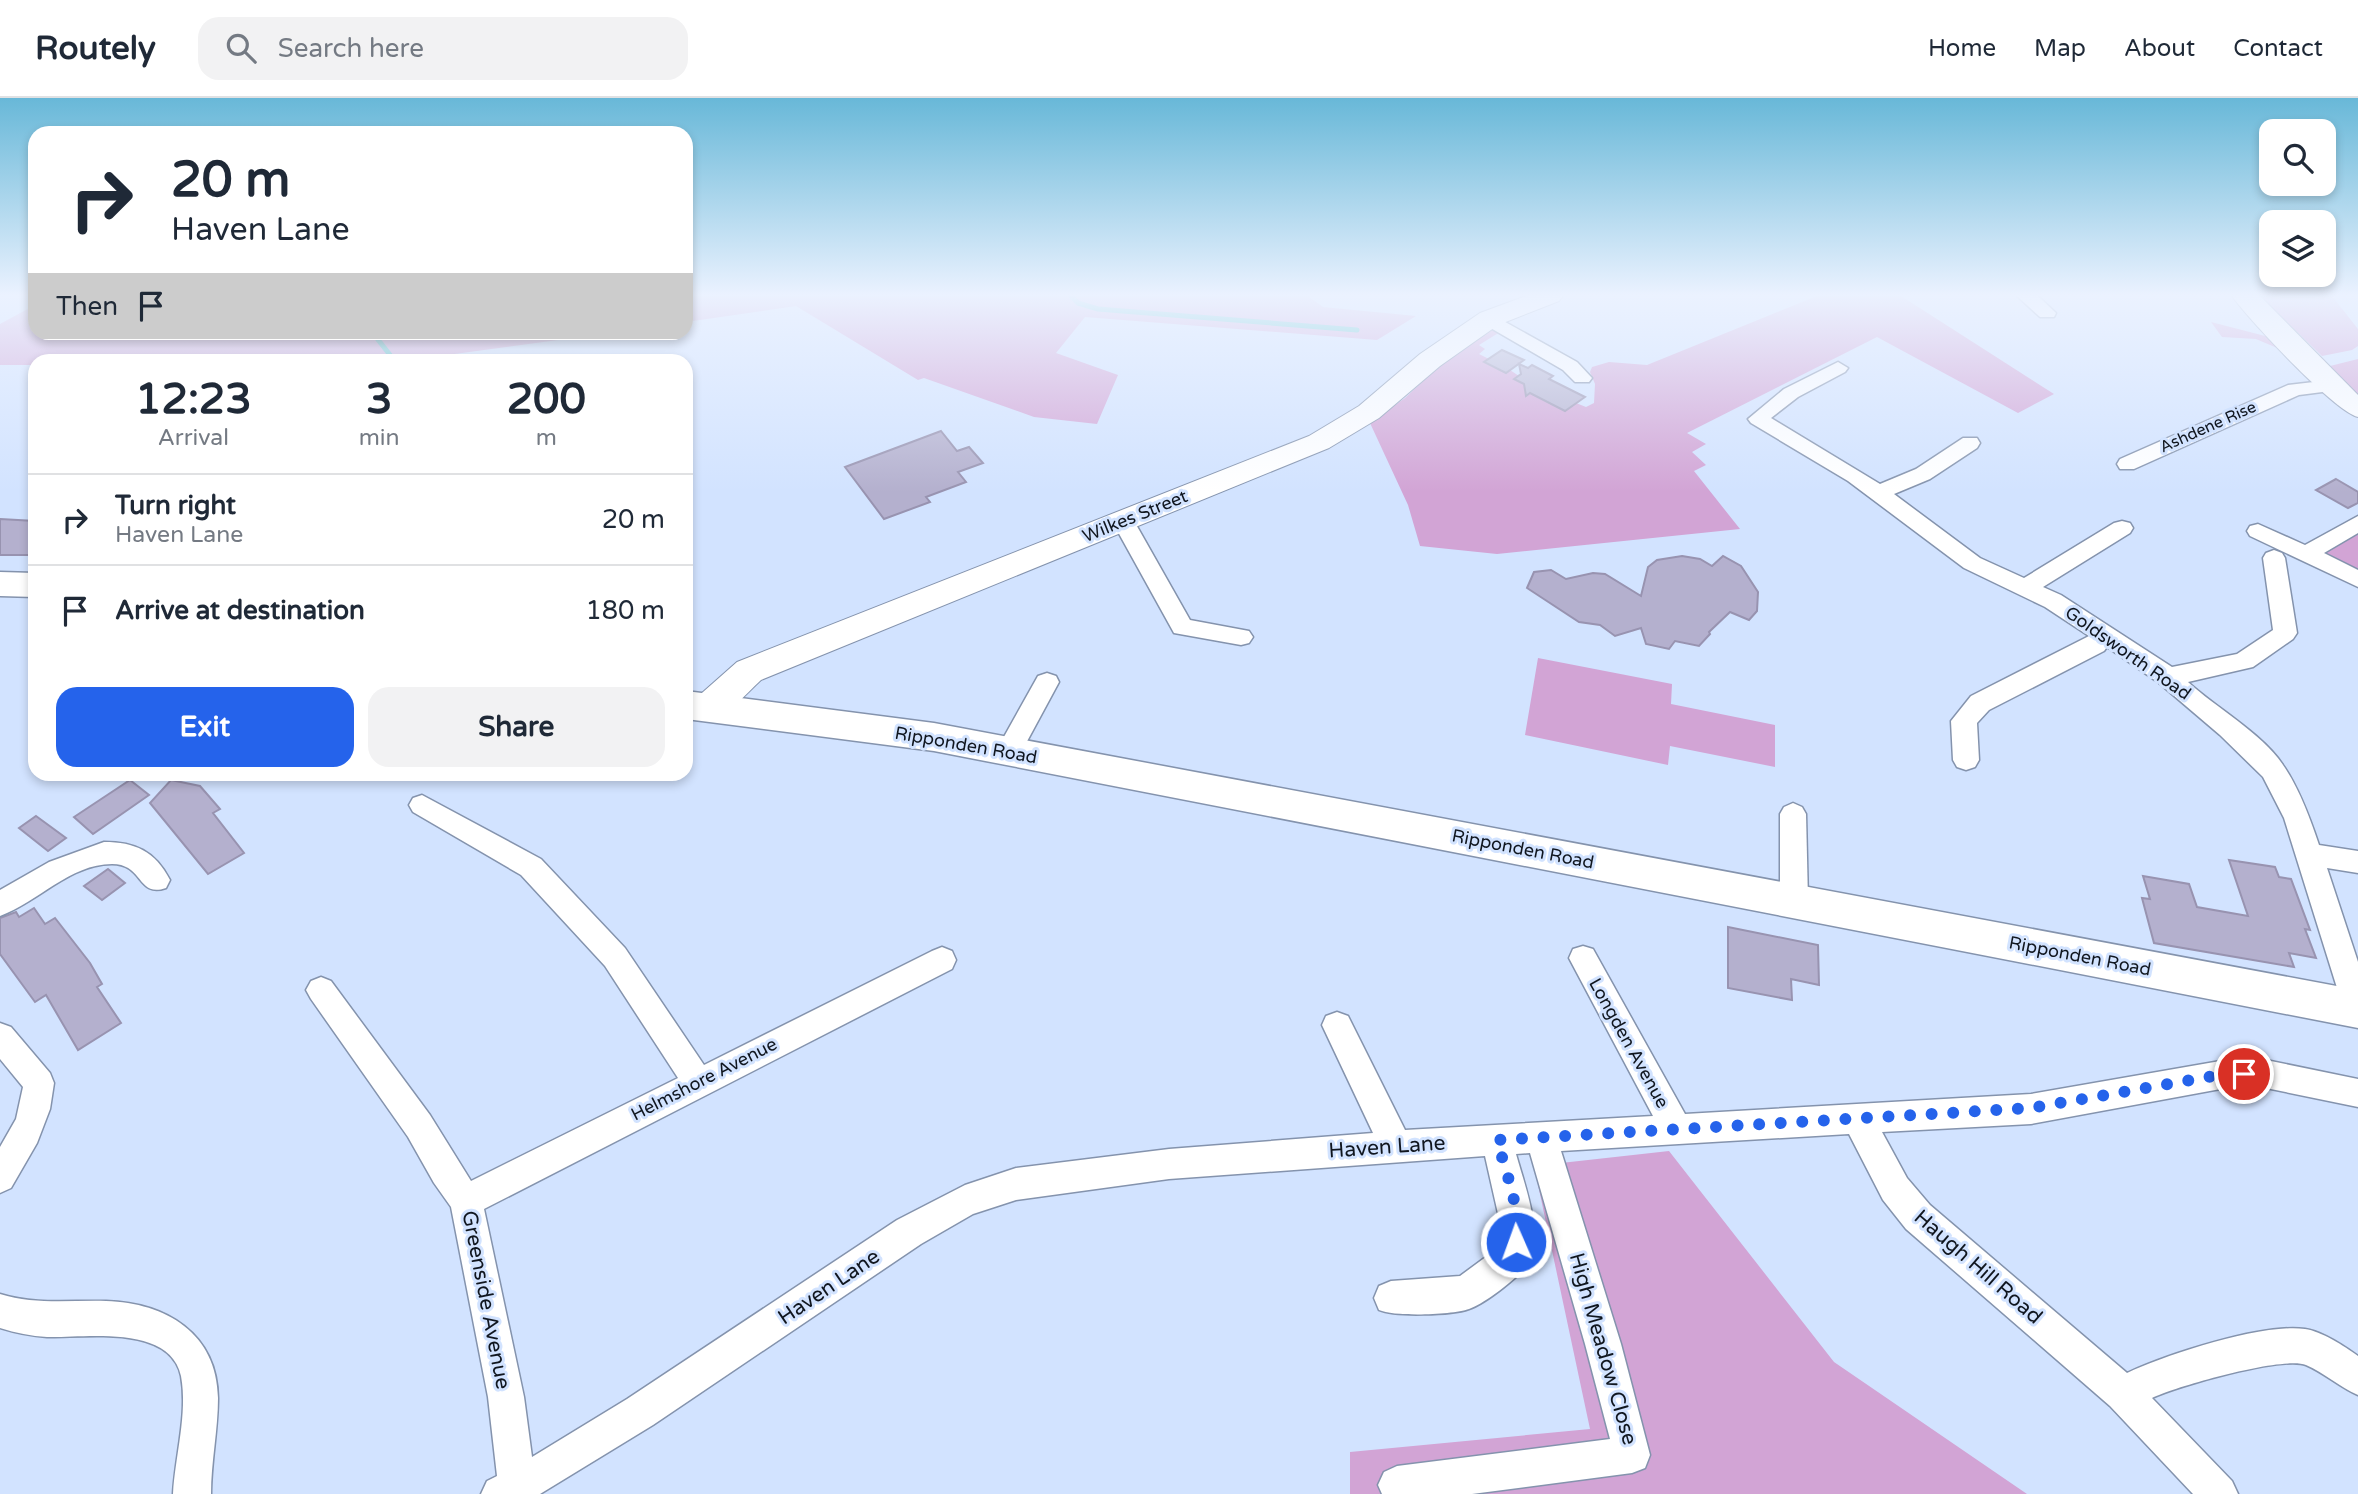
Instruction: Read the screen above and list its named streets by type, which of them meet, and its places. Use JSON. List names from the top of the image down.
{
  "streets": {
    "main road": ["Ripponden Road"],
    "street": [
      "Ashdene Rise",
      "Wilkes Street",
      "Goldsworth Road",
      "Longden Avenue",
      "Helmshore Avenue",
      "Haven Lane",
      "Haugh Hill Road",
      "Greenside Avenue",
      "High Meadow Close"
    ]
  },
  "crossings": [
    ["Wilkes Street", "Ripponden Road"],
    ["Goldsworth Road", "Ripponden Road"],
    ["Longden Avenue", "Haven Lane"],
    ["Helmshore Avenue", "Greenside Avenue"],
    ["Haven Lane", "Haugh Hill Road"],
    ["Haven Lane", "Greenside Avenue"],
    ["Haven Lane", "High Meadow Close"]
  ],
  "page": {
    "header": "Routely",
    "search": "Search here",
    "nav": [
      "Home",
      "Map",
      "About",
      "Contact"
    ],
    "turn": ["20 m", "Haven Lane"],
    "then": "Then",
    "eta": [
      "12:23",
      "Arrival",
      "3",
      "min",
      "200",
      "m"
    ],
    "list": [
      {
        "name": "Turn right",
        "note": "Haven Lane",
        "value": "20 m"
      },
      {
        "name": "Arrive at destination",
        "value": "180 m"
      }
    ],
    "buttons": ["Exit", "Share"]
  }
}
